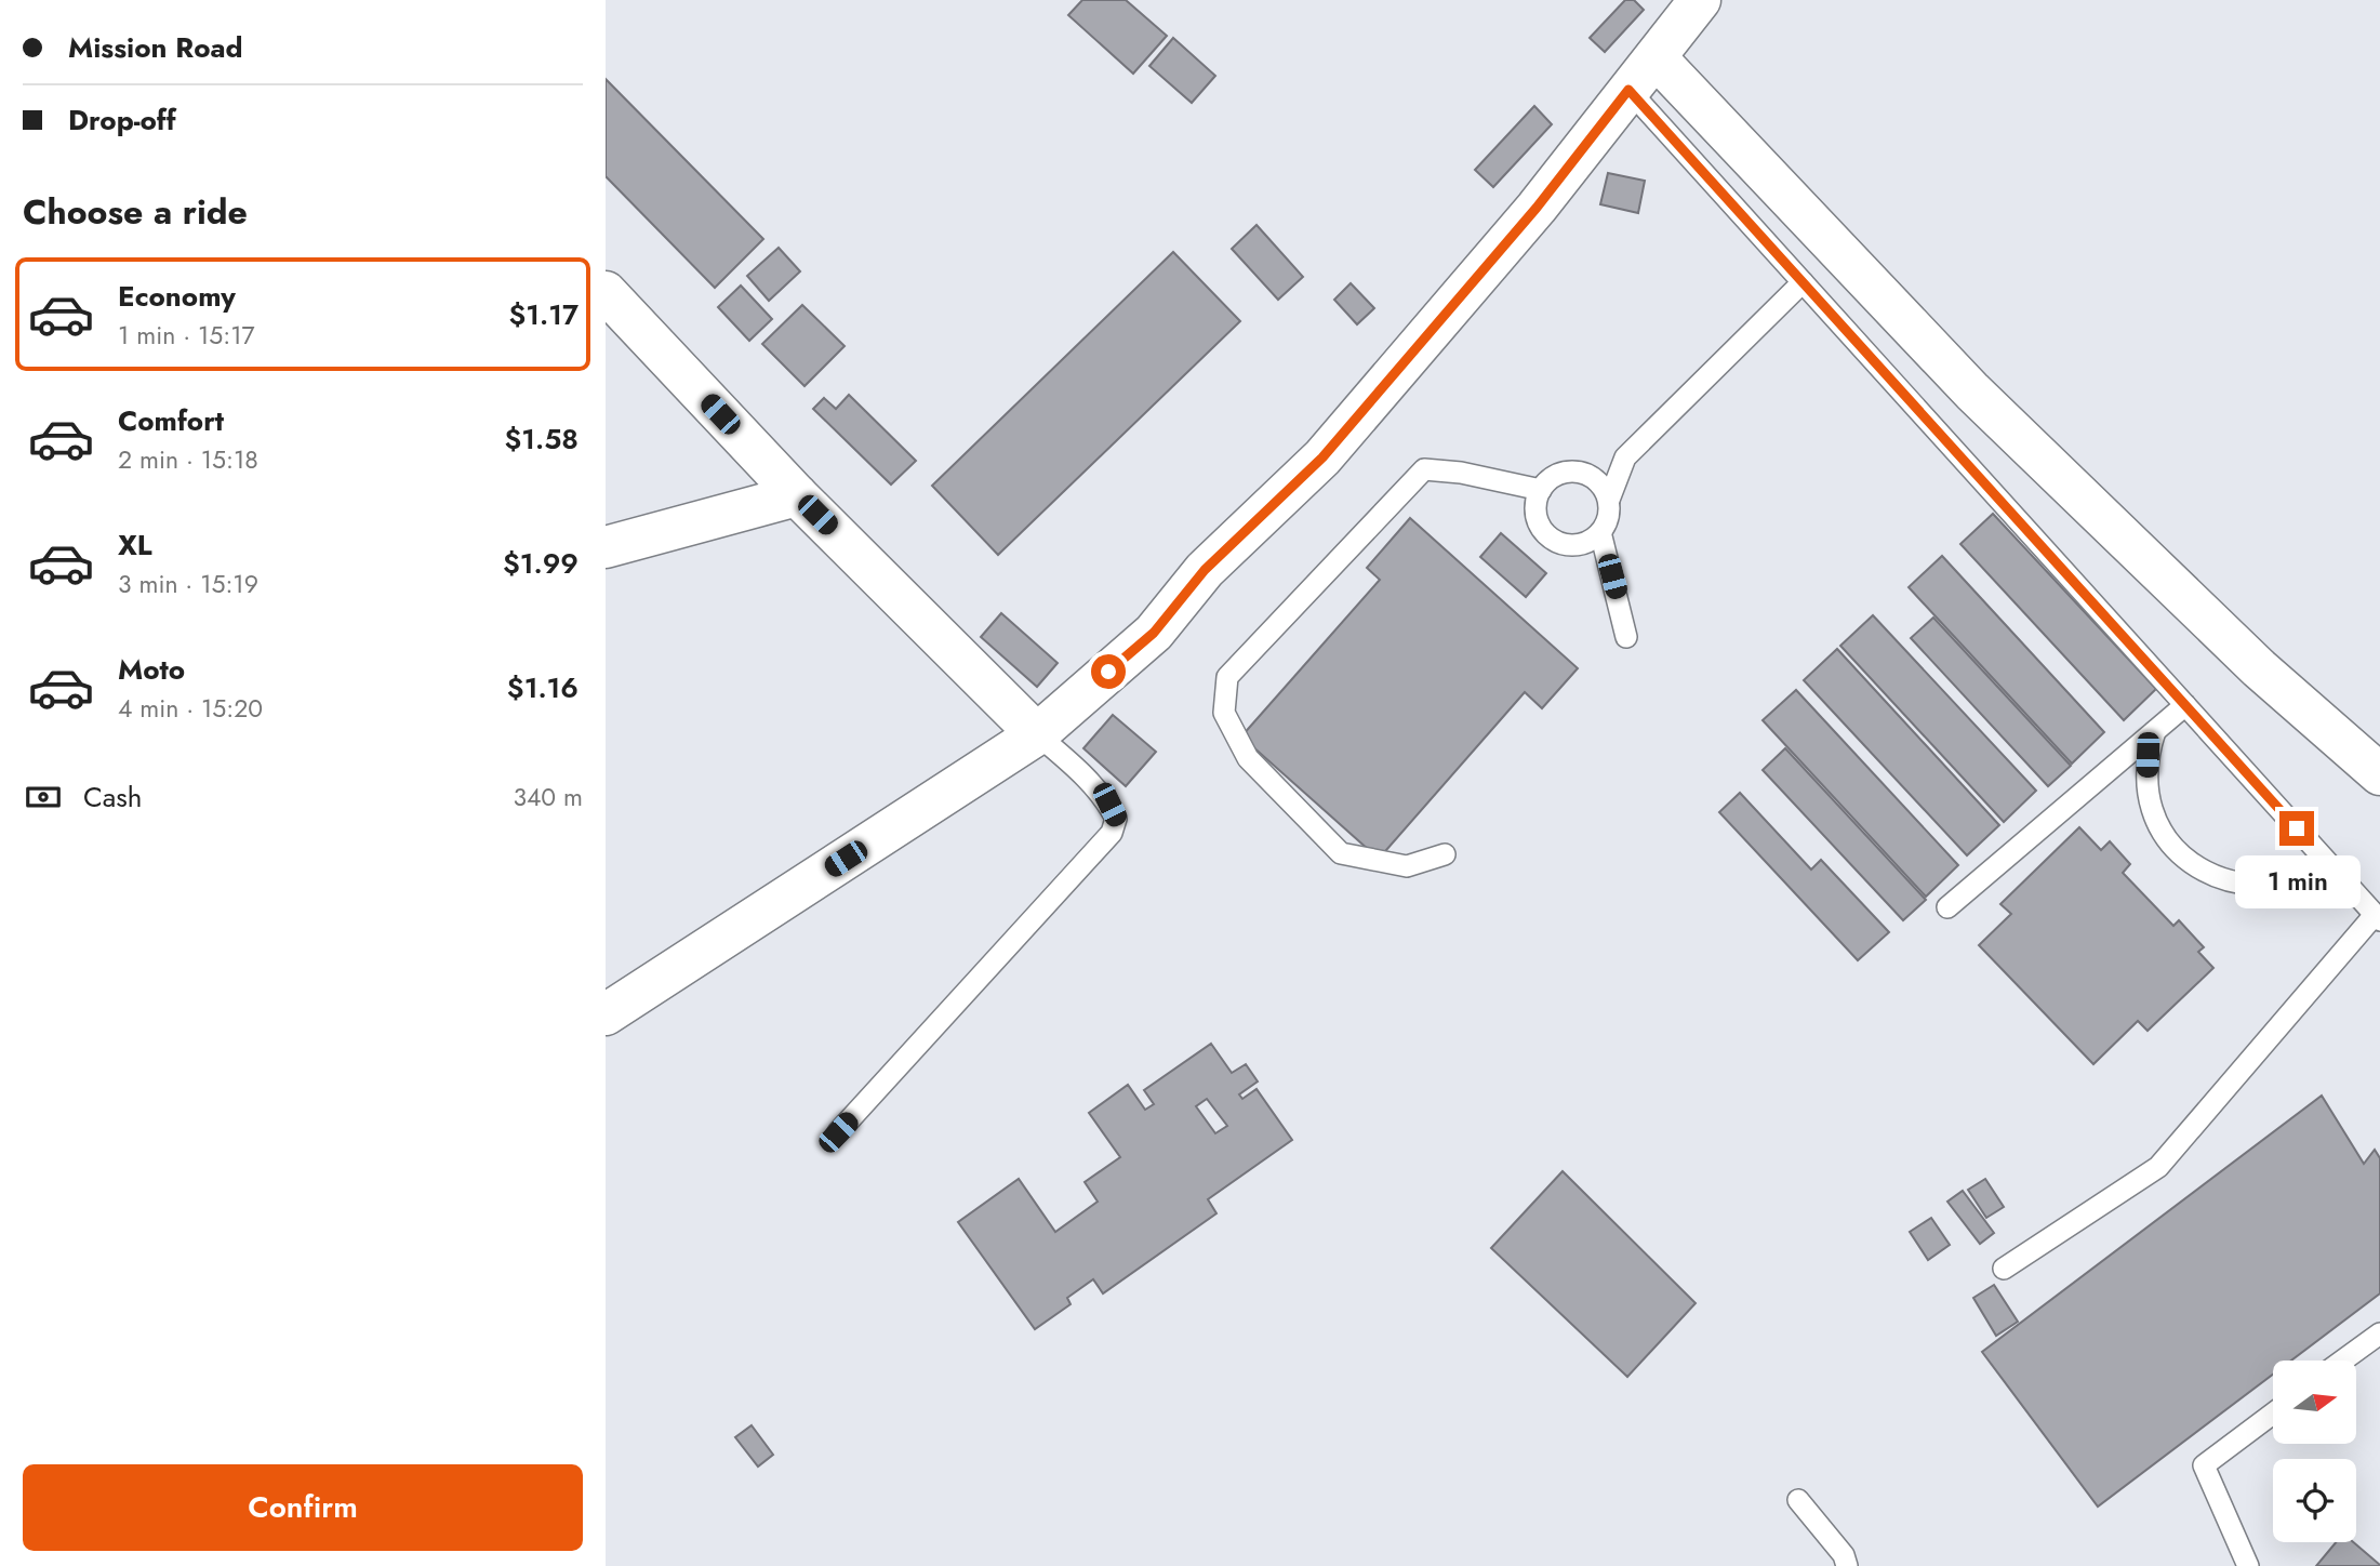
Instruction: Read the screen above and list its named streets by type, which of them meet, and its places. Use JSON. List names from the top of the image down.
{
  "north": "right",
  "page": {
    "banner": ["Mission Road", "Drop-off"],
    "heading": "Choose a ride",
    "list": [
      {
        "name": "Economy",
        "note": "1 min · 15:17",
        "value": "$1.17"
      },
      {
        "name": "Comfort",
        "note": "2 min · 15:18",
        "value": "$1.58"
      },
      {
        "name": "XL",
        "note": "3 min · 15:19",
        "value": "$1.99"
      },
      {
        "name": "Moto",
        "note": "4 min · 15:20",
        "value": "$1.16"
      }
    ],
    "pay": ["Cash", "340 m"],
    "bubble": "1 min",
    "buttons": "Confirm"
  }
}
